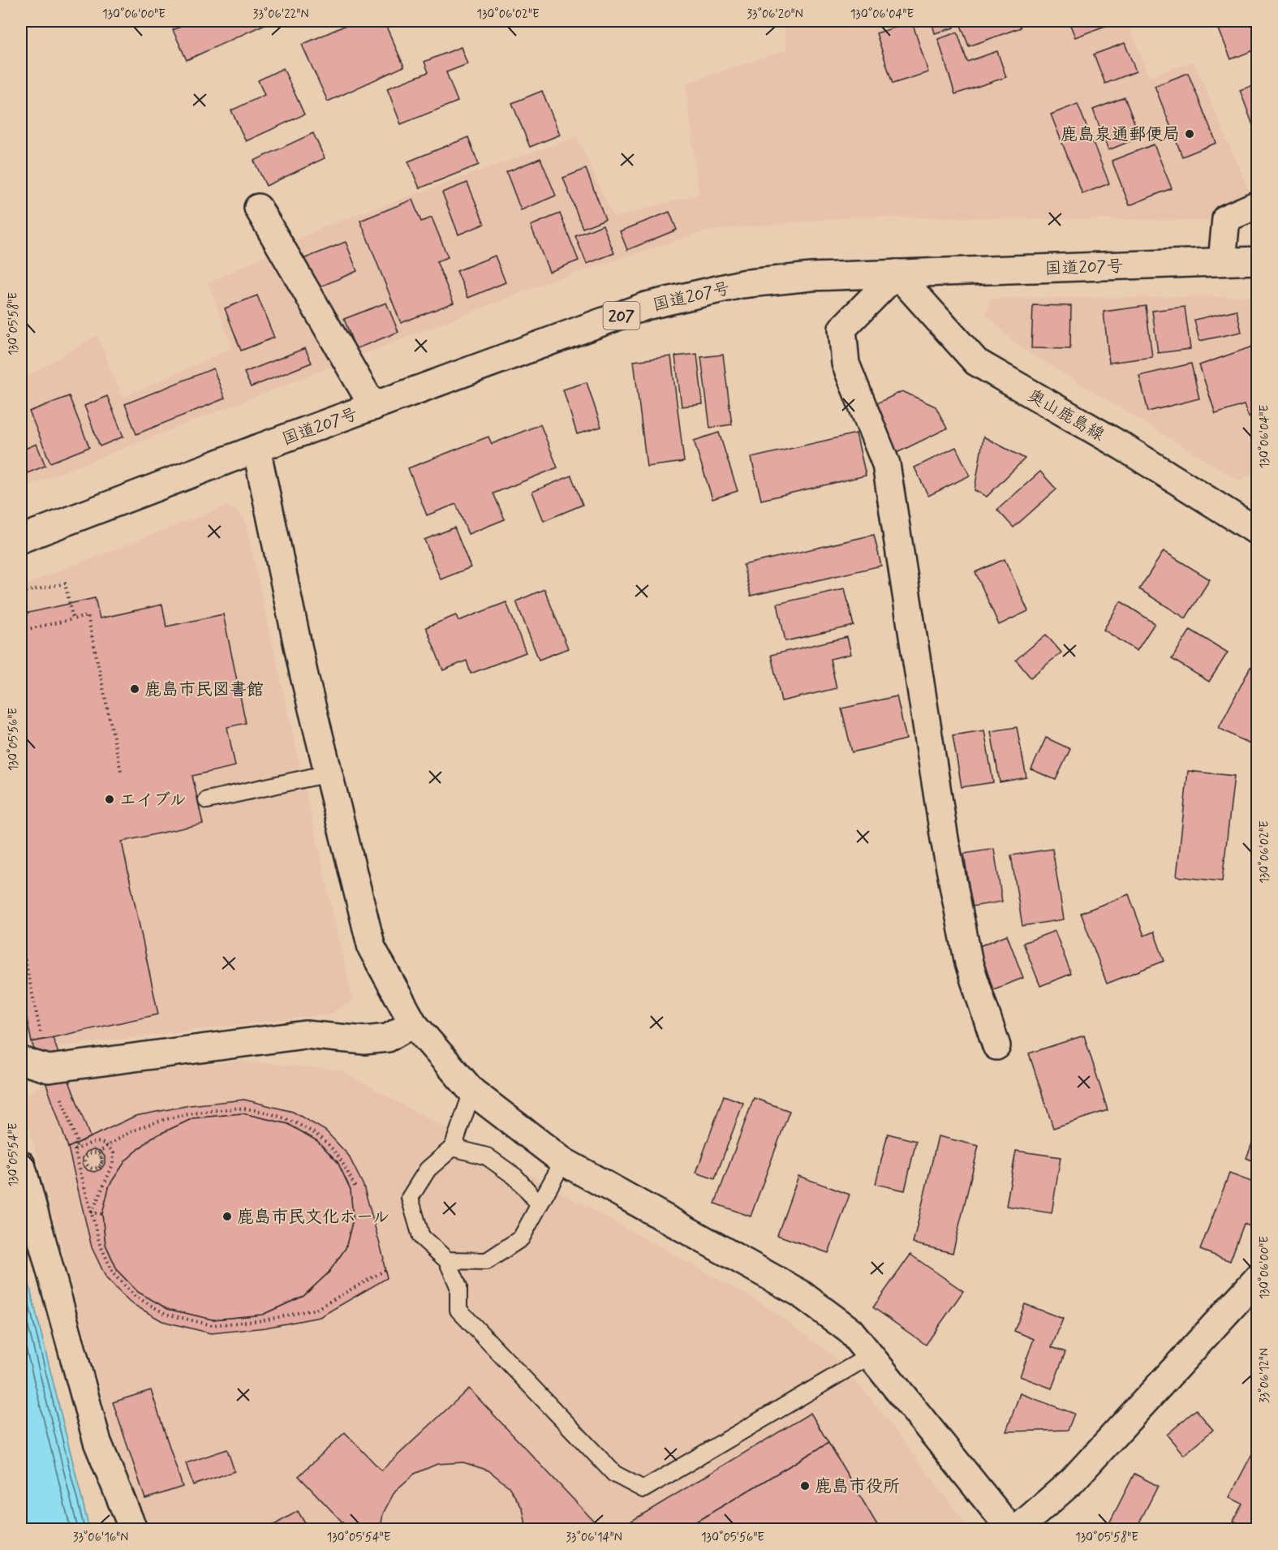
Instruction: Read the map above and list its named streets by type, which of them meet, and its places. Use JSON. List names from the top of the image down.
{
  "streets": {
    "main road": ["国道207号", "207", "奥山鹿島線"]
  },
  "crossings": [
    ["国道207号", "奥山鹿島線"]
  ],
  "places": [
    "鹿島泉通郵便局",
    "鹿島市民図書館",
    "エイブル",
    "鹿島市民文化ホール",
    "鹿島市役所"
  ],
  "coordinates": [
    "130°06'00\"E",
    "33°06'22\"N",
    "130°06'02\"E",
    "33°06'20\"N",
    "130°06'04\"E",
    "130°05'58\"E",
    "130°05'56\"E",
    "130°05'54\"E",
    "33°06'12\"N",
    "33°06'16\"N",
    "33°06'14\"N"
  ]
}
